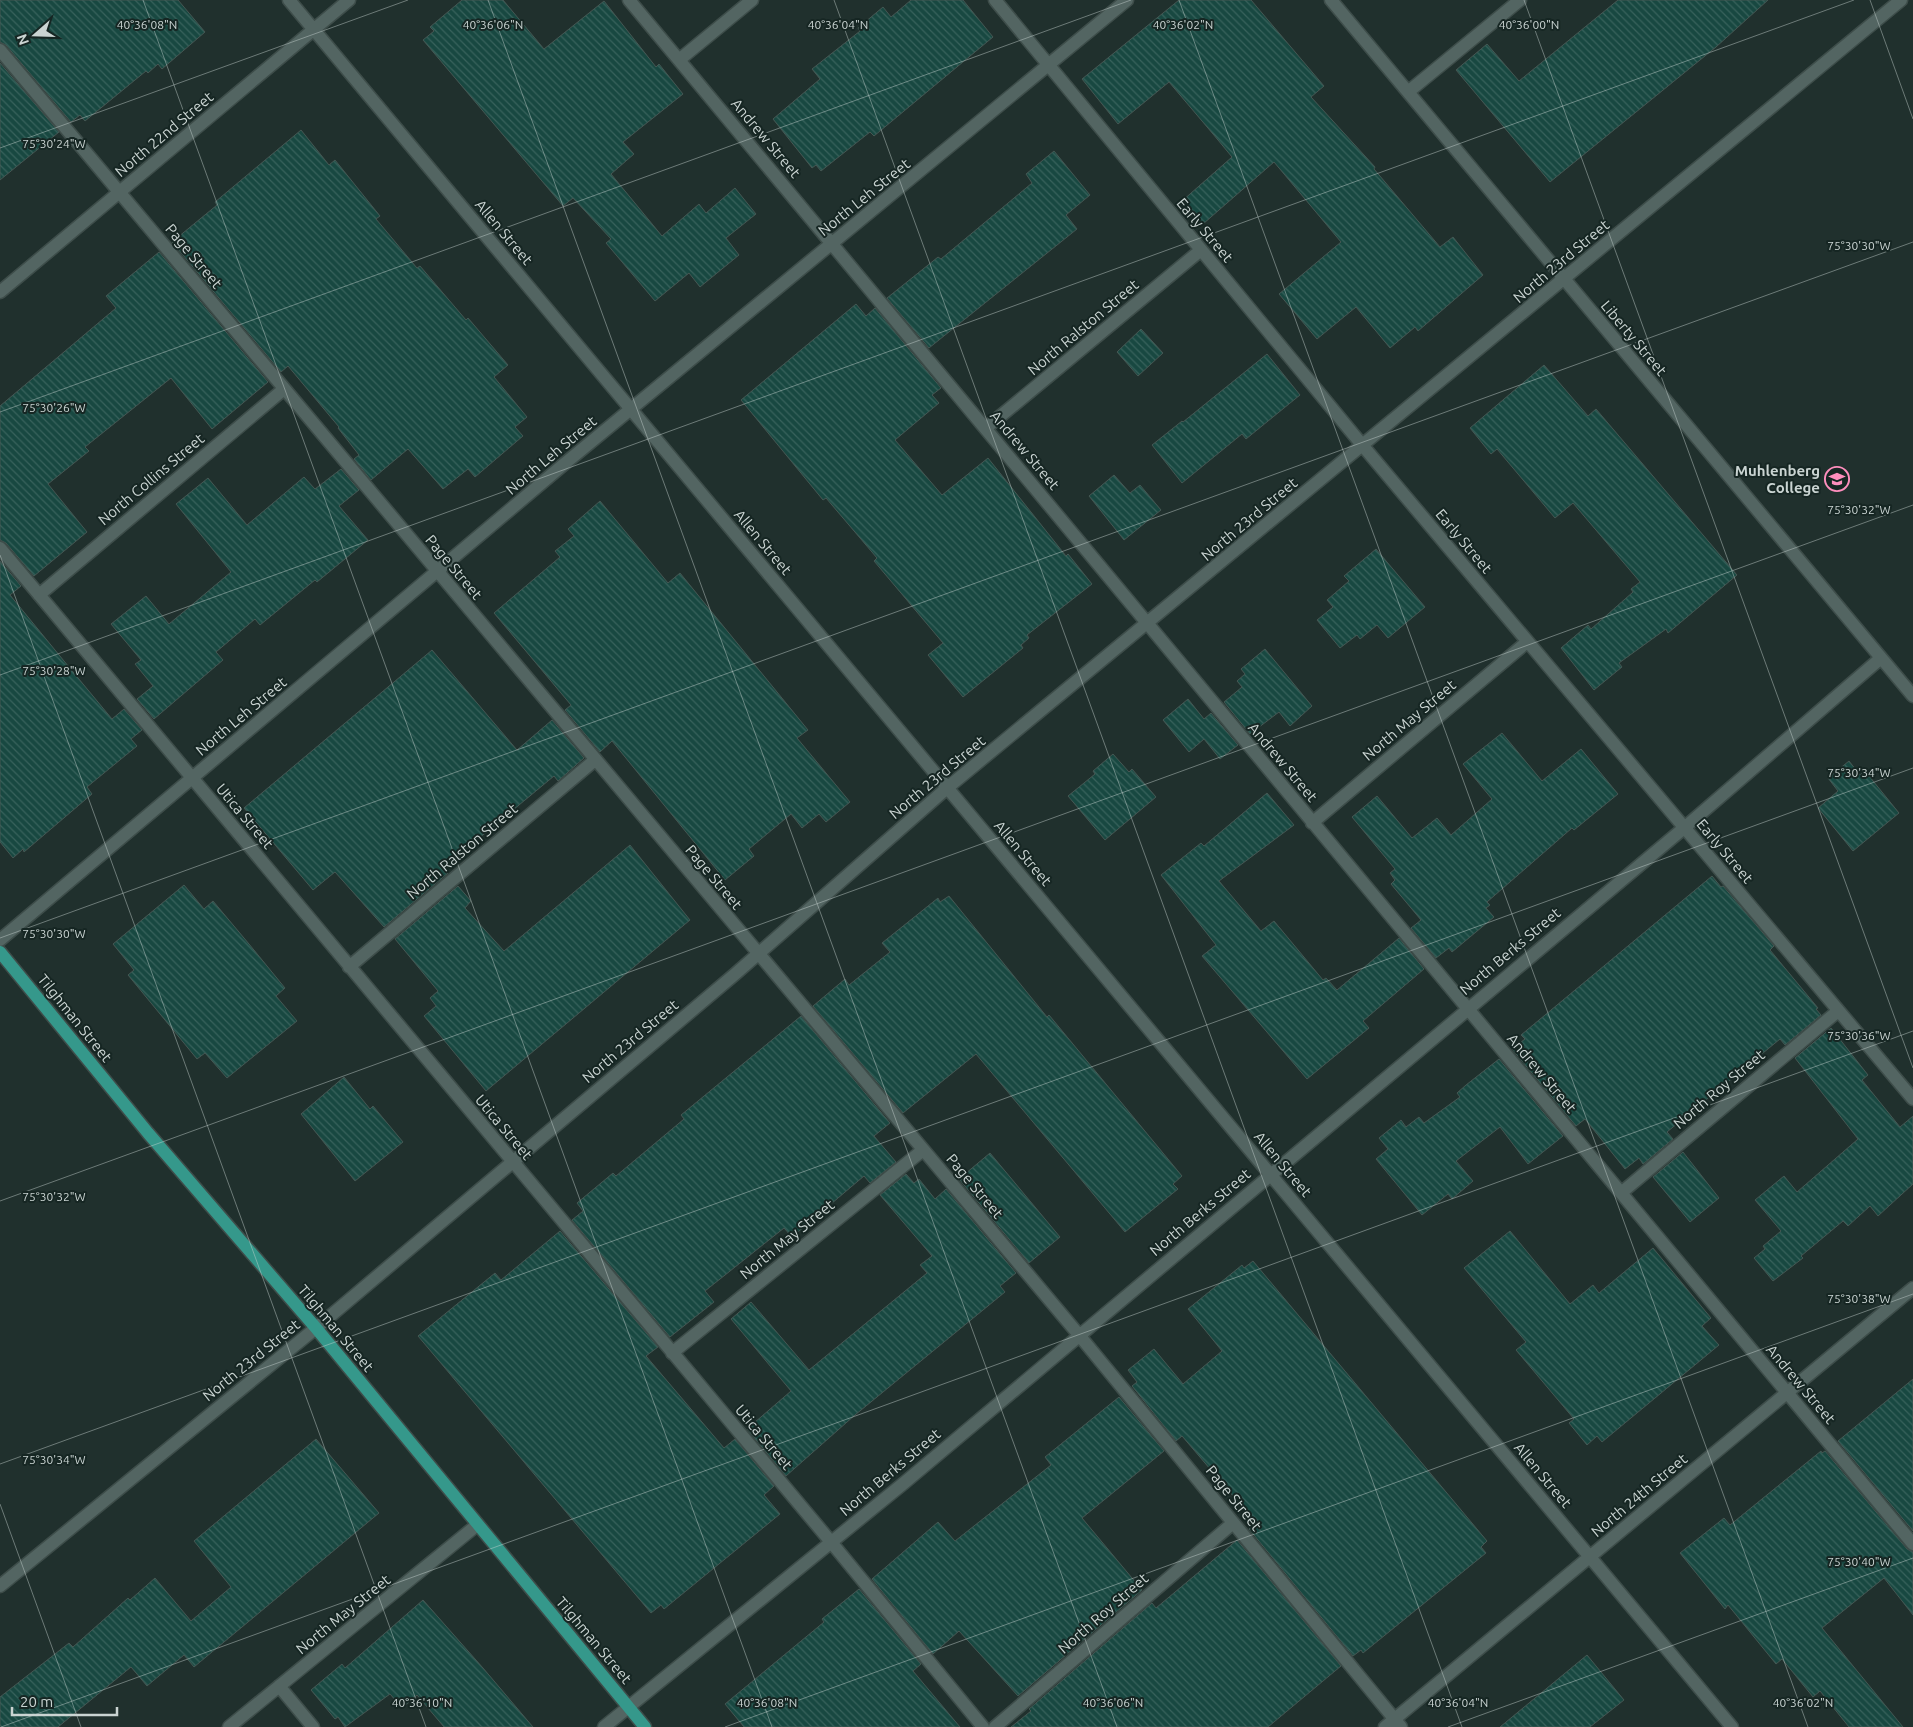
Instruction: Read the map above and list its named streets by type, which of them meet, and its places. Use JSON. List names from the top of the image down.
{
  "streets": {
    "main road": ["Tilghman Street"],
    "street": [
      "North 22nd Street",
      "Andrew Street",
      "North Leh Street",
      "Early Street",
      "Allen Street",
      "Page Street",
      "North 23rd Street",
      "North Ralston Street",
      "Liberty Street",
      "North Collins Street",
      "North May Street",
      "Utica Street",
      "North Berks Street",
      "North Roy Street",
      "North 24th Street"
    ]
  },
  "crossings": [
    ["North 22nd Street", "Allen Street"],
    ["North 22nd Street", "Page Street"],
    ["Andrew Street", "North Leh Street"],
    ["Andrew Street", "North 23rd Street"],
    ["Andrew Street", "North Ralston Street"],
    ["Andrew Street", "North May Street"],
    ["Andrew Street", "North Berks Street"],
    ["Andrew Street", "North Roy Street"],
    ["Andrew Street", "North 24th Street"],
    ["North Leh Street", "Early Street"],
    ["North Leh Street", "Allen Street"],
    ["North Leh Street", "Page Street"],
    ["North Leh Street", "Utica Street"],
    ["Early Street", "North 23rd Street"],
    ["Early Street", "North Ralston Street"],
    ["Early Street", "North May Street"],
    ["Early Street", "North Berks Street"],
    ["Early Street", "North Roy Street"],
    ["Allen Street", "North 23rd Street"],
    ["Allen Street", "North Berks Street"],
    ["Allen Street", "North 24th Street"],
    ["Page Street", "North 23rd Street"],
    ["Page Street", "North Ralston Street"],
    ["Page Street", "North Collins Street"],
    ["Page Street", "North May Street"],
    ["Page Street", "North Berks Street"],
    ["Page Street", "North Roy Street"],
    ["Page Street", "North 24th Street"],
    ["North 23rd Street", "Liberty Street"],
    ["North 23rd Street", "Utica Street"],
    ["North 23rd Street", "Tilghman Street"],
    ["North Ralston Street", "Utica Street"],
    ["Liberty Street", "North Berks Street"],
    ["North Collins Street", "Utica Street"],
    ["North May Street", "Utica Street"],
    ["North May Street", "Tilghman Street"],
    ["Utica Street", "North Berks Street"],
    ["North Berks Street", "Tilghman Street"]
  ],
  "places": {
    "school or university": ["Muhlenberg College"]
  },
  "scale_bar": "20 m",
  "north": "left",
  "coordinates": [
    "40°36'08\"N",
    "40°36'06\"N",
    "40°36'04\"N",
    "40°36'02\"N",
    "40°36'00\"N",
    "75°30'24\"W",
    "75°30'30\"W",
    "75°30'26\"W",
    "75°30'32\"W",
    "75°30'28\"W",
    "75°30'34\"W",
    "75°30'36\"W",
    "75°30'38\"W",
    "75°30'40\"W",
    "40°36'10\"N"
  ]
}
